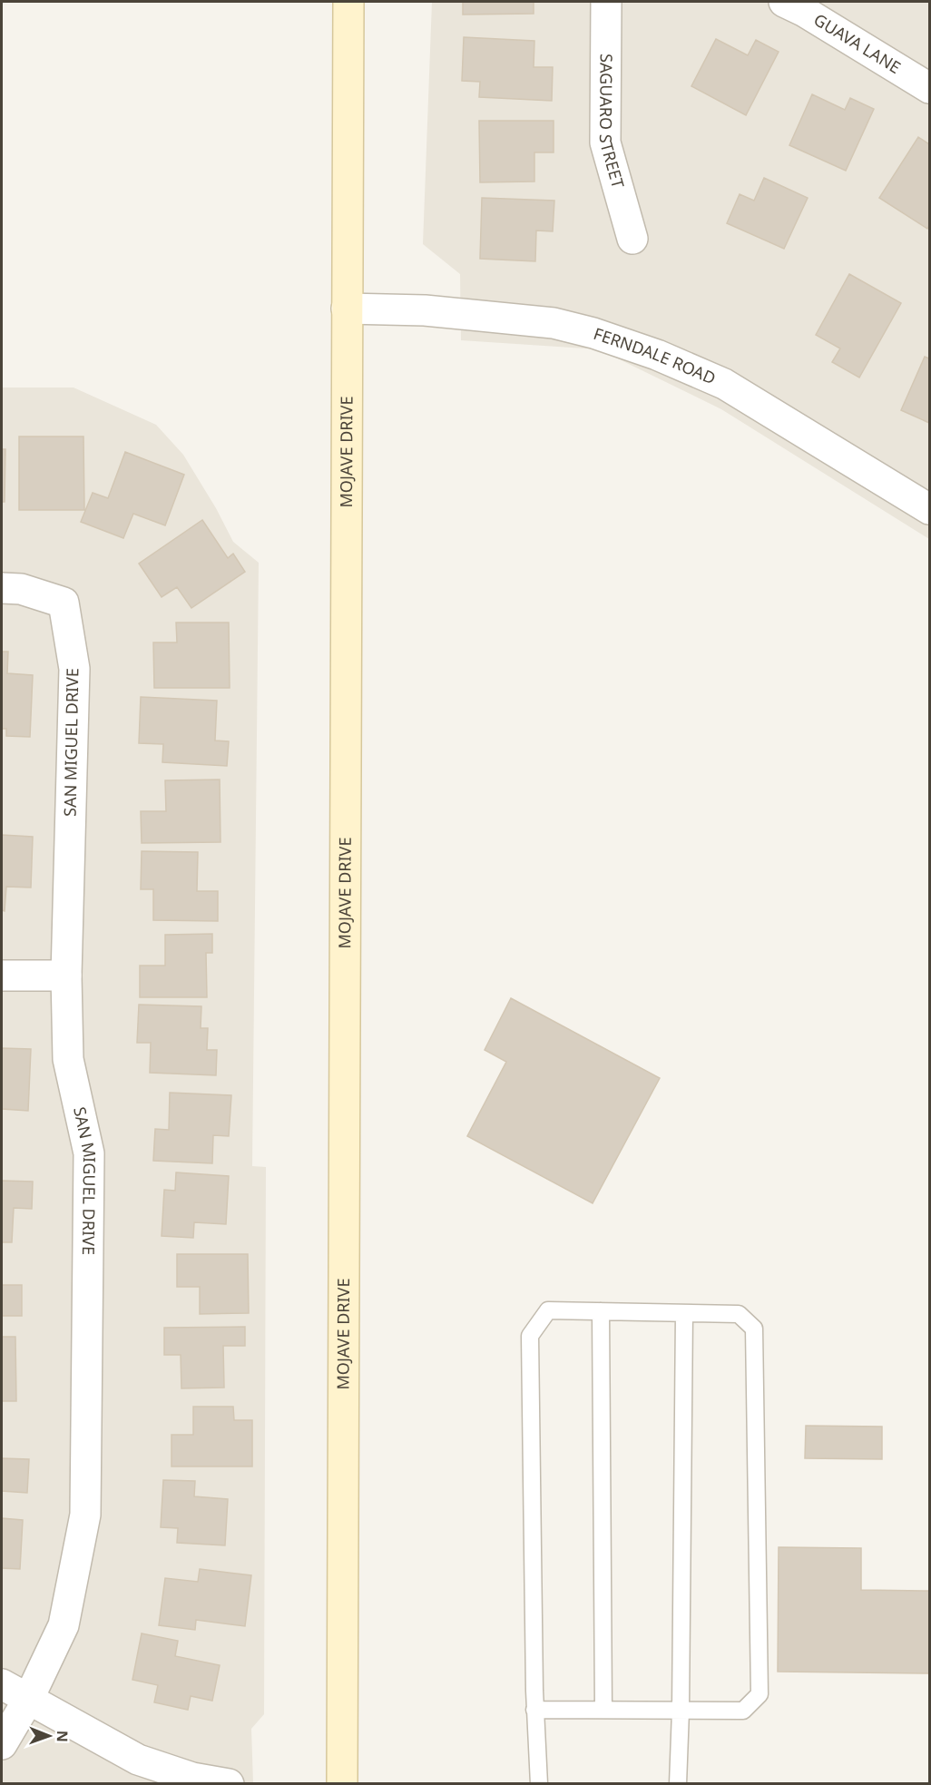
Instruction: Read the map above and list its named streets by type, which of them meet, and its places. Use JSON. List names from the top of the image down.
{
  "streets": {
    "main road": ["MOJAVE DRIVE"],
    "street": [
      "GUAVA LANE",
      "SAGUARO STREET",
      "FERNDALE ROAD",
      "SAN MIGUEL DRIVE"
    ]
  },
  "crossings": [
    ["FERNDALE ROAD", "MOJAVE DRIVE"]
  ],
  "north": "right"
}
